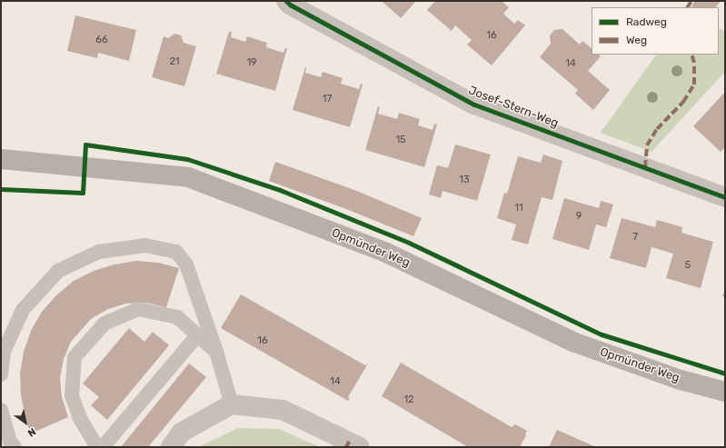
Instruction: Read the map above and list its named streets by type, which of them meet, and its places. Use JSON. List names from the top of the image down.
{
  "streets": {
    "main road": ["Opmünder Weg"],
    "street": ["Josef-Stern-Weg"]
  },
  "house_numbers": [
    "16",
    "66",
    "21",
    "19",
    "14",
    "17",
    "15",
    "13",
    "11",
    "9",
    "7",
    "5",
    "16",
    "14",
    "12"
  ],
  "legend": ["Radweg", "Weg"],
  "north": "bottom right"
}
